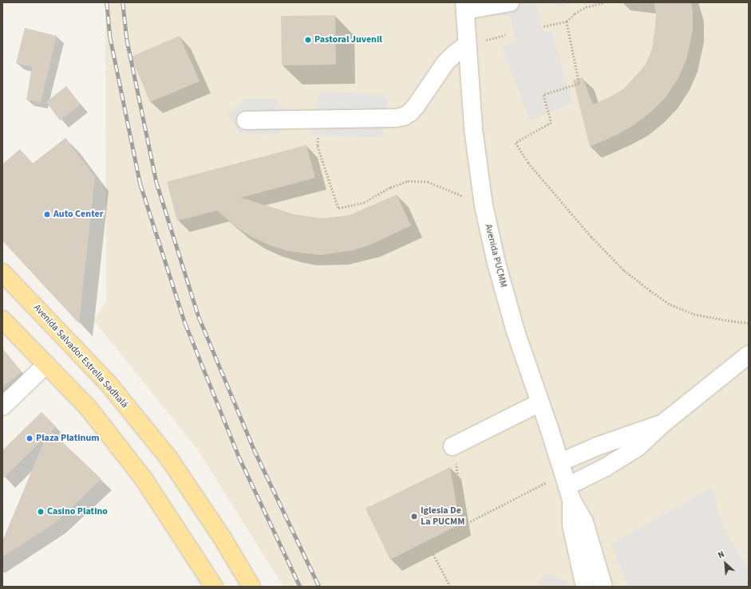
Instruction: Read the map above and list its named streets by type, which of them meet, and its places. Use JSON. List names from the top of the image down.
{
  "streets": {
    "main road": ["Avenida Salvador Estrella Sadhalá"],
    "street": ["Avenida PUCMM"]
  },
  "places": [
    "Pastoral Juvenil",
    "Auto Center",
    "Plaza Platinum",
    "Casino Platino",
    "Iglesia De La PUCMM"
  ],
  "north": "top left"
}
